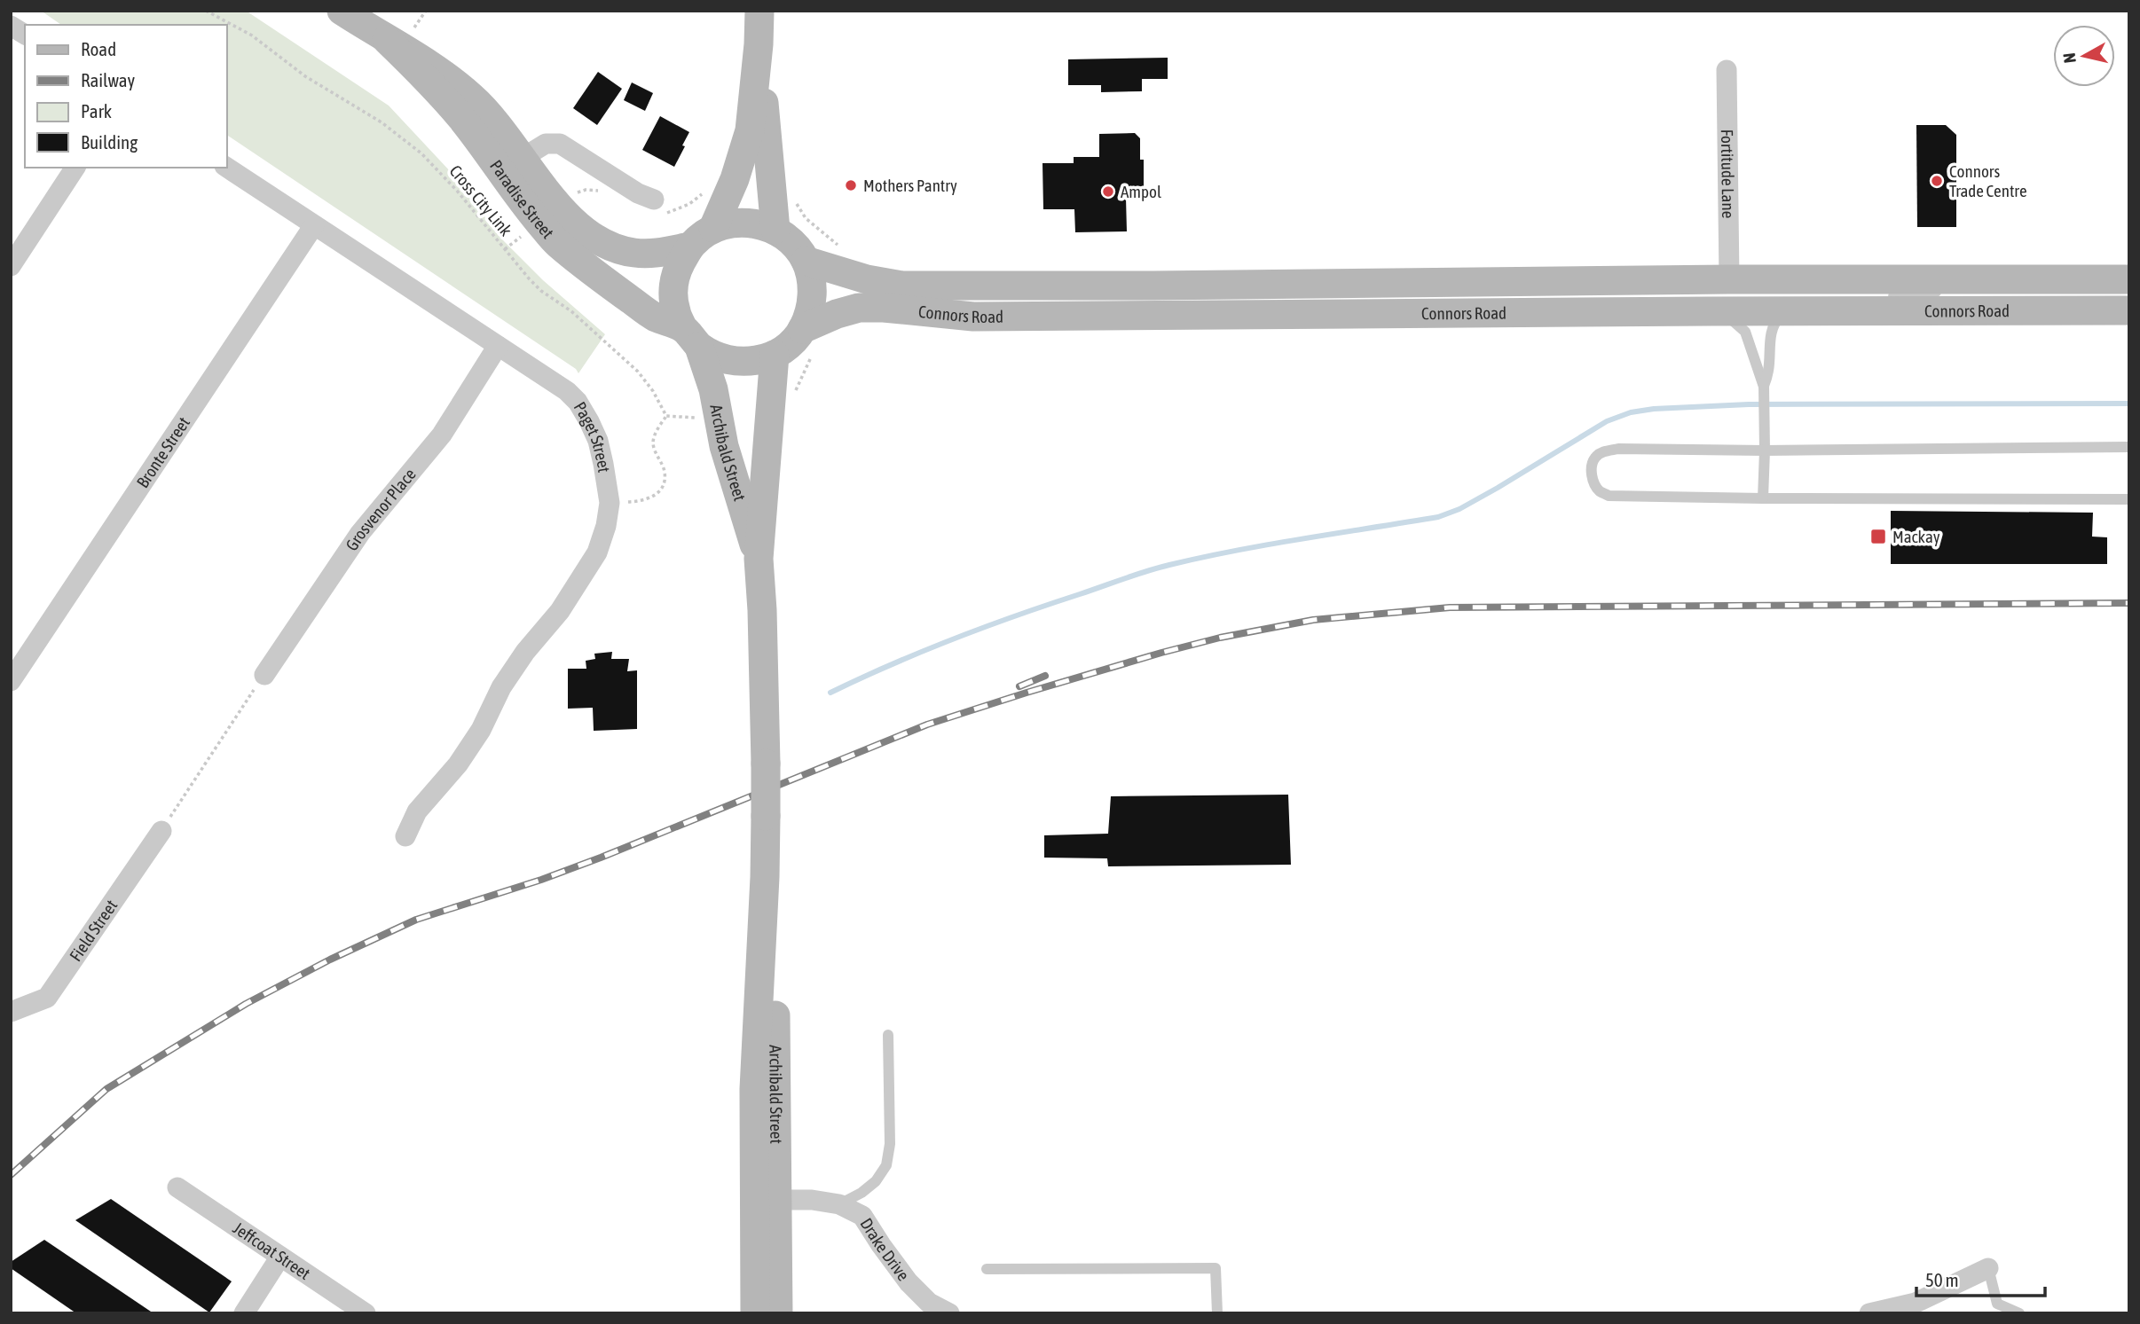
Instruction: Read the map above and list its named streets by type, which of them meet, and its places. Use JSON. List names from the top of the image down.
{
  "streets": {
    "street": [
      "Fortitude Lane",
      "Paradise Street",
      "Connors Road",
      "Paget Street",
      "Archibald Street",
      "Bronte Street",
      "Grosvenor Place",
      "Field Street",
      "Drake Drive",
      "Jeffcoat Street"
    ],
    "path": ["Cross City Link"]
  },
  "crossings": [
    ["Fortitude Lane", "Connors Road"],
    ["Paradise Street", "Connors Road"],
    ["Paradise Street", "Archibald Street"],
    ["Connors Road", "Archibald Street"],
    ["Paget Street", "Bronte Street"],
    ["Paget Street", "Grosvenor Place"],
    ["Archibald Street", "Drake Drive"]
  ],
  "places": {
    "other": ["Connors Trade Centre", "Mothers Pantry", "Ampol"],
    "transit": ["Mackay"]
  },
  "legend": [
    "Road",
    "Railway",
    "Park",
    "Building"
  ],
  "scale_bar": "50 m",
  "north": "left"
}
